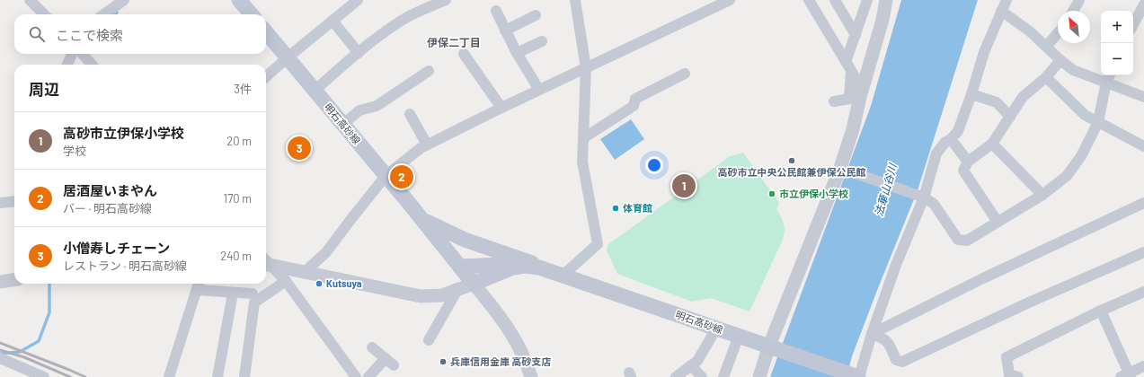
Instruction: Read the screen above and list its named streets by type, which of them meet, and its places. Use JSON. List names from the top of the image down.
{
  "streets": {
    "main road": ["明石高砂線"]
  },
  "districts": ["伊保二丁目"],
  "water": ["法華山谷川"],
  "places": [
    "高砂市立中央公民館兼伊保公民館",
    "市立伊保小学校",
    "体育館",
    "Kutsuya",
    "兵庫信用金庫 高砂支店"
  ],
  "north": "top left",
  "page": {
    "map_buttons": ["+", "−"],
    "search": "ここで検索",
    "heading": ["周辺", "3件"],
    "list": [
      {
        "mark": "1",
        "name": "高砂市立伊保小学校",
        "note": "学校",
        "value": "20 m"
      },
      {
        "mark": "2",
        "name": "居酒屋いまやん",
        "note": "バー · 明石高砂線",
        "value": "170 m"
      },
      {
        "mark": "3",
        "name": "小僧寿しチェーン",
        "note": "レストラン · 明石高砂線",
        "value": "240 m"
      }
    ],
    "pins": ["3", "2", "1"]
  }
}
